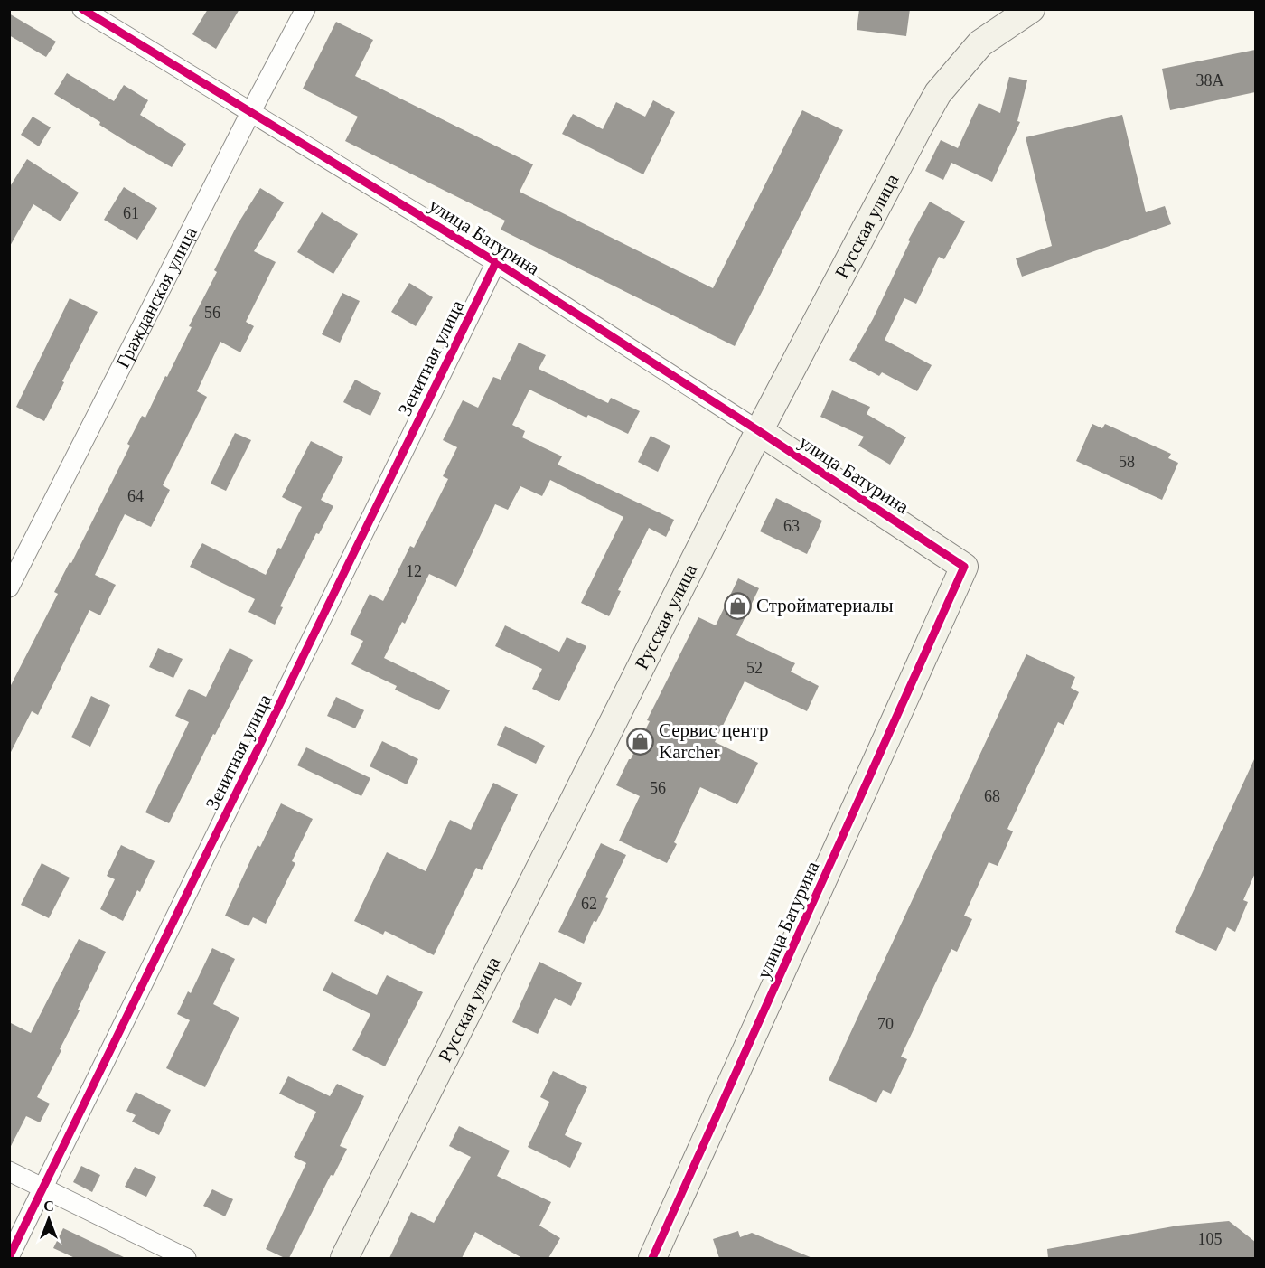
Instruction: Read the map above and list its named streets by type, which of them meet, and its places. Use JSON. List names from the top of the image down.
{
  "streets": {
    "main road": ["Русская улица", "улица Батурина"],
    "street": ["Гражданская улица", "Зенитная улица"]
  },
  "crossings": [
    ["Русская улица", "улица Батурина"],
    ["улица Батурина", "Гражданская улица"],
    ["улица Батурина", "Зенитная улица"]
  ],
  "places": {
    "shop": ["Стройматериалы", "Сервис центр Karcher"]
  },
  "house_numbers": [
    "38А",
    "61",
    "56",
    "58",
    "64",
    "63",
    "12",
    "52",
    "56",
    "68",
    "62",
    "70",
    "105"
  ],
  "north": "top"
}
